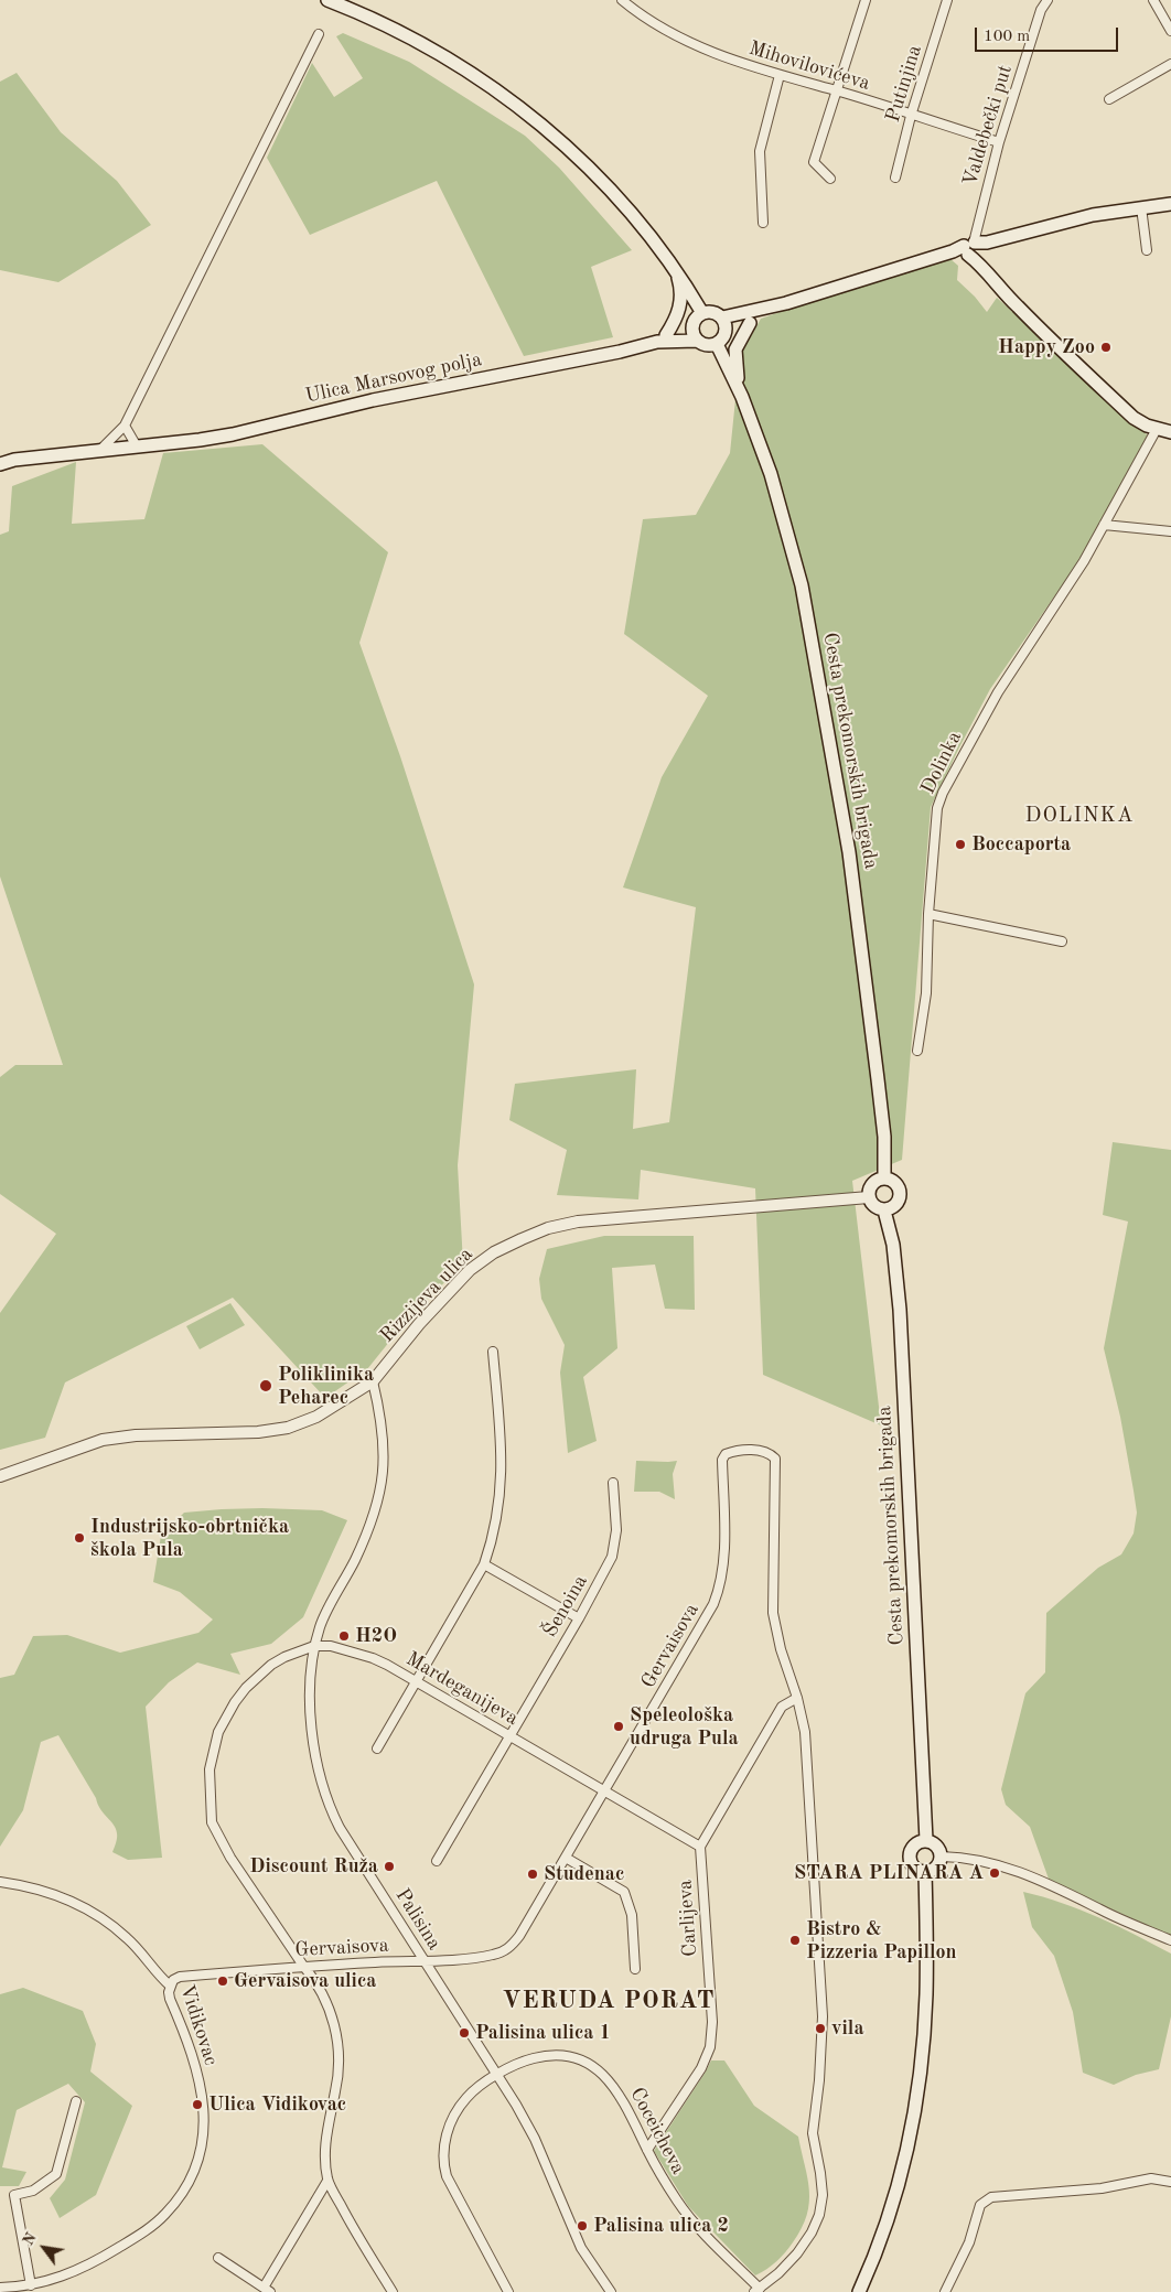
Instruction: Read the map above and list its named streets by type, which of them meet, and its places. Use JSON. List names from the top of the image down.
{
  "streets": {
    "main road": ["Ulica Marsovog polja", "Cesta prekomorskih brigada"],
    "street": [
      "Mihovilovićeva",
      "Putinjina",
      "Valdebečki put",
      "Dolinka",
      "Rizzijeva ulica",
      "Šenoina",
      "Gervaisova",
      "Mardeganijeva",
      "Carlijeva",
      "Palisina",
      "Vidikovac",
      "Coceicheva"
    ]
  },
  "crossings": [
    ["Mihovilovićeva", "Putinjina"],
    ["Mihovilovićeva", "Valdebečki put"],
    ["Ulica Marsovog polja", "Cesta prekomorskih brigada"],
    ["Cesta prekomorskih brigada", "Rizzijeva ulica"],
    ["Rizzijeva ulica", "Palisina"],
    ["Šenoina", "Mardeganijeva"],
    ["Gervaisova", "Mardeganijeva"],
    ["Gervaisova", "Palisina"],
    ["Gervaisova", "Vidikovac"],
    ["Mardeganijeva", "Carlijeva"],
    ["Mardeganijeva", "Palisina"],
    ["Carlijeva", "Coceicheva"],
    ["Palisina", "Coceicheva"]
  ],
  "districts": ["DOLINKA", "VERUDA PORAT"],
  "places": [
    "Happy Zoo",
    "Boccaporta",
    "Poliklinika Peharec",
    "Industrijsko-obrtnička škola Pula",
    "H2O",
    "Speleološka udruga Pula",
    "Discount Ruža",
    "STARA PLINARA A",
    "Studenac",
    "Bistro & Pizzeria Papillon",
    "Gervaisova ulica",
    "vila",
    "Palisina ulica 1",
    "Ulica Vidikovac",
    "Palisina ulica 2"
  ],
  "scale_bar": "100 m",
  "north": "top left"
}
